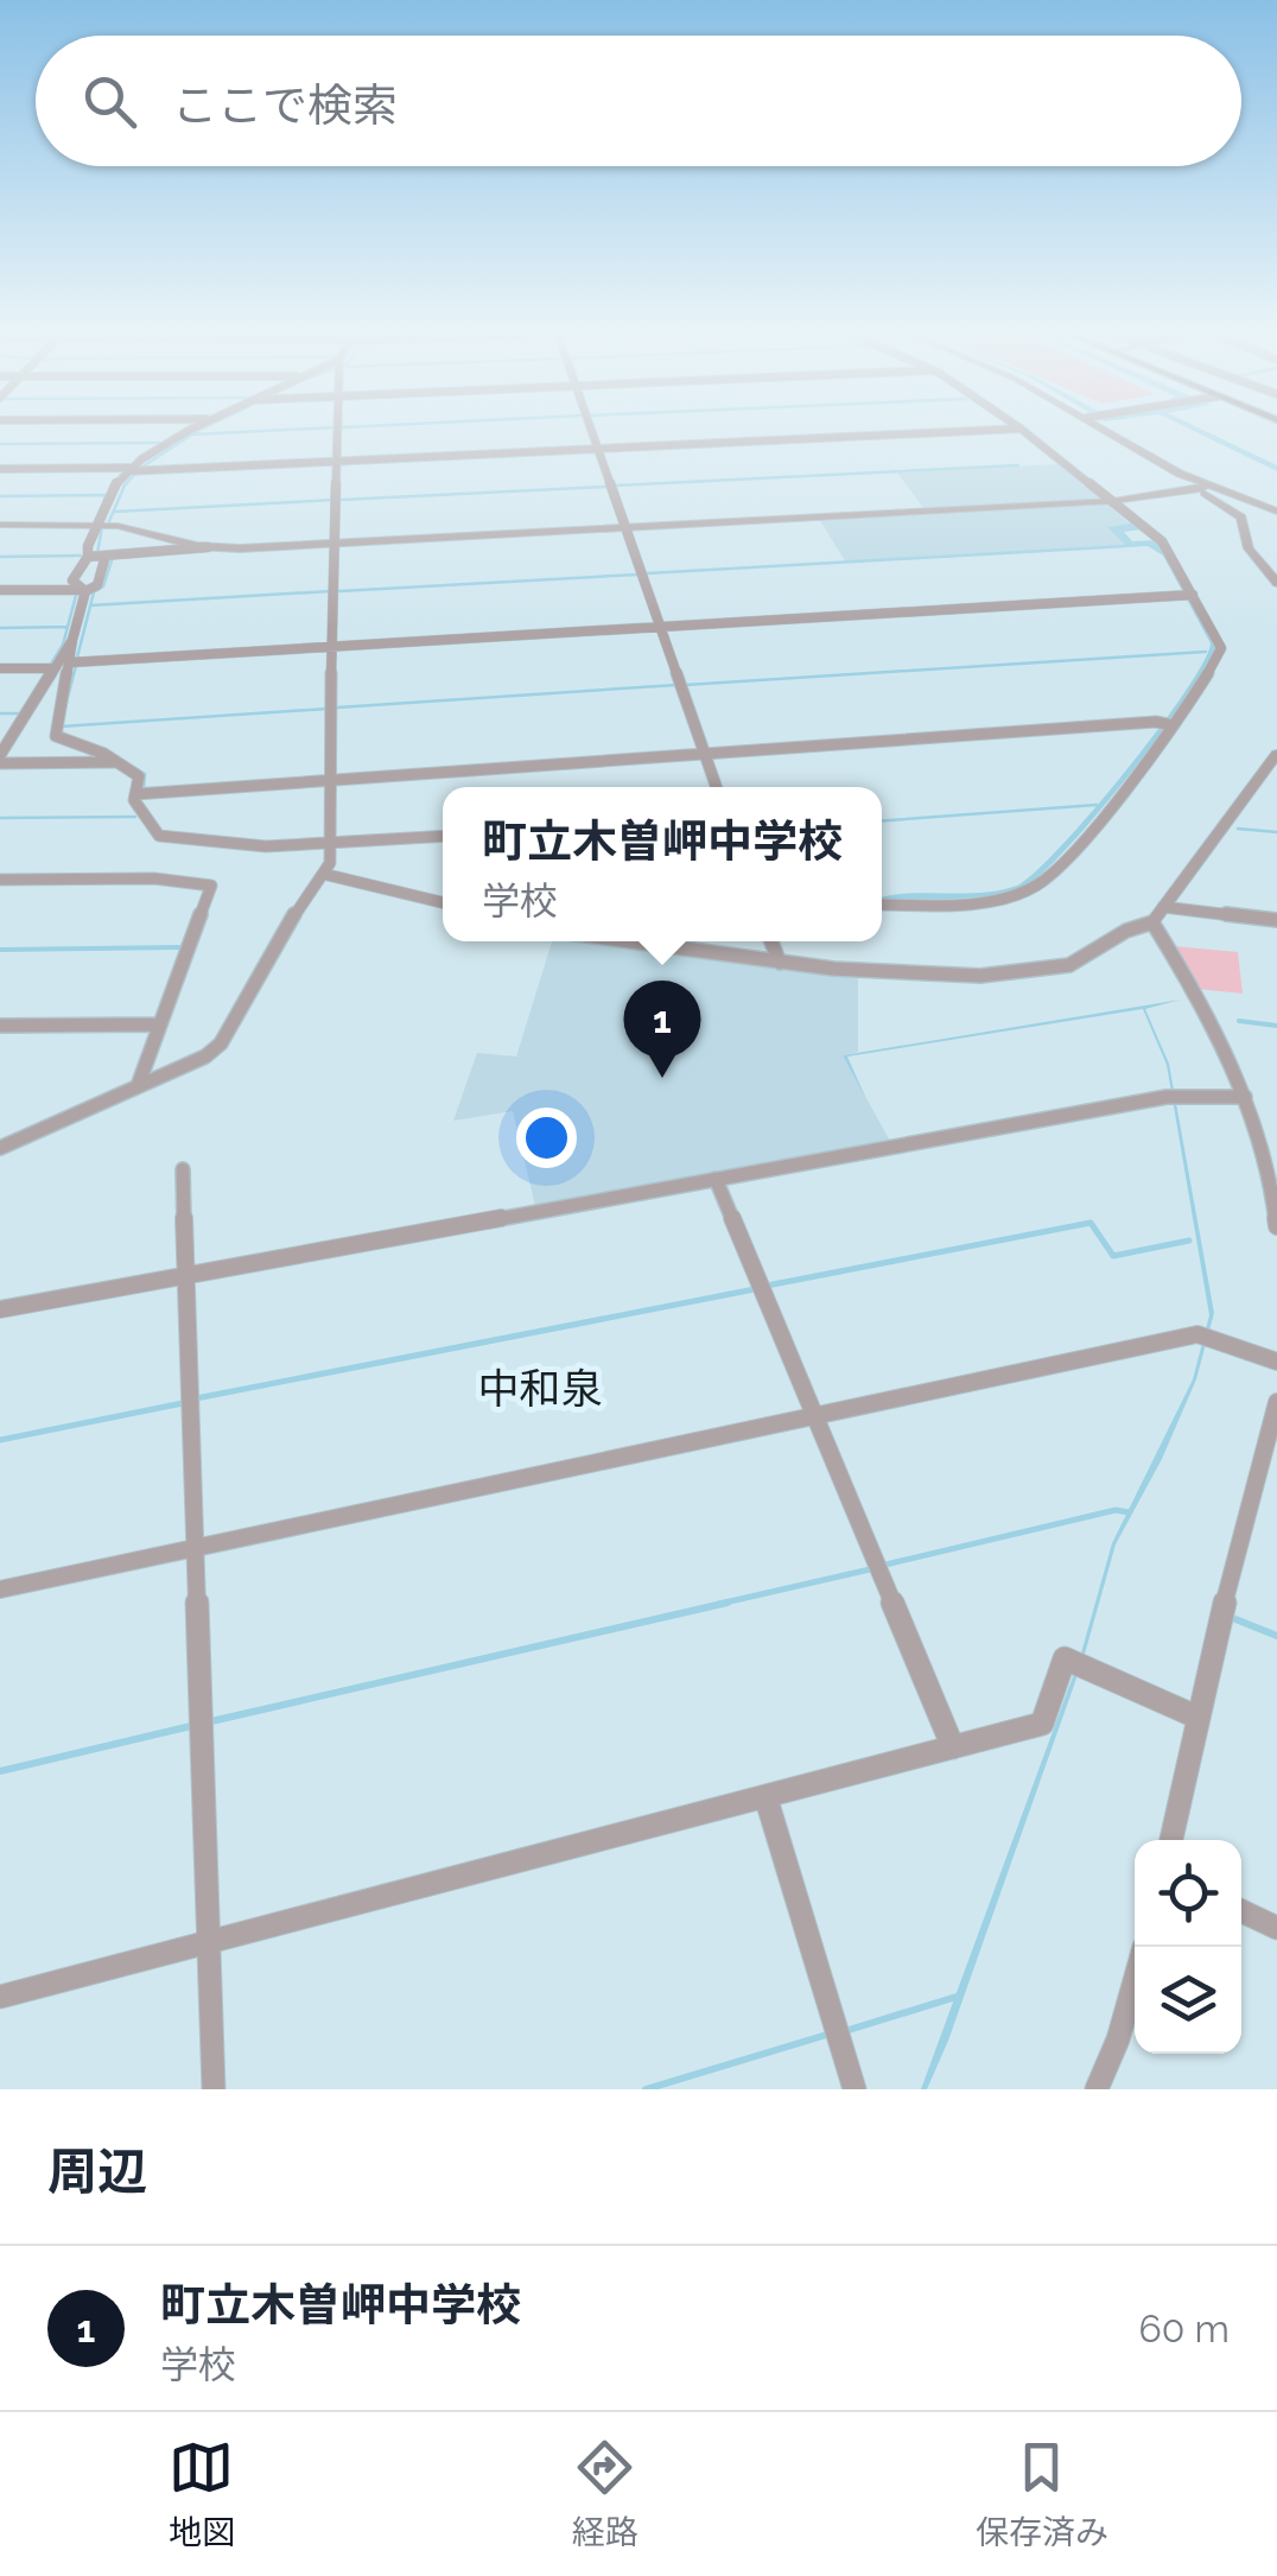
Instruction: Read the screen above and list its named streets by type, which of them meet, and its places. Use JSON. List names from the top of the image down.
{
  "districts": ["中和泉"],
  "page": {
    "search": "ここで検索",
    "popup": ["町立木曽岬中学校", "学校"],
    "pins": "1",
    "heading": "周辺",
    "list": [
      {
        "mark": "1",
        "name": "町立木曽岬中学校",
        "note": "学校",
        "value": "60 m"
      }
    ],
    "nav": ["地図", "経路", "保存済み"]
  }
}
